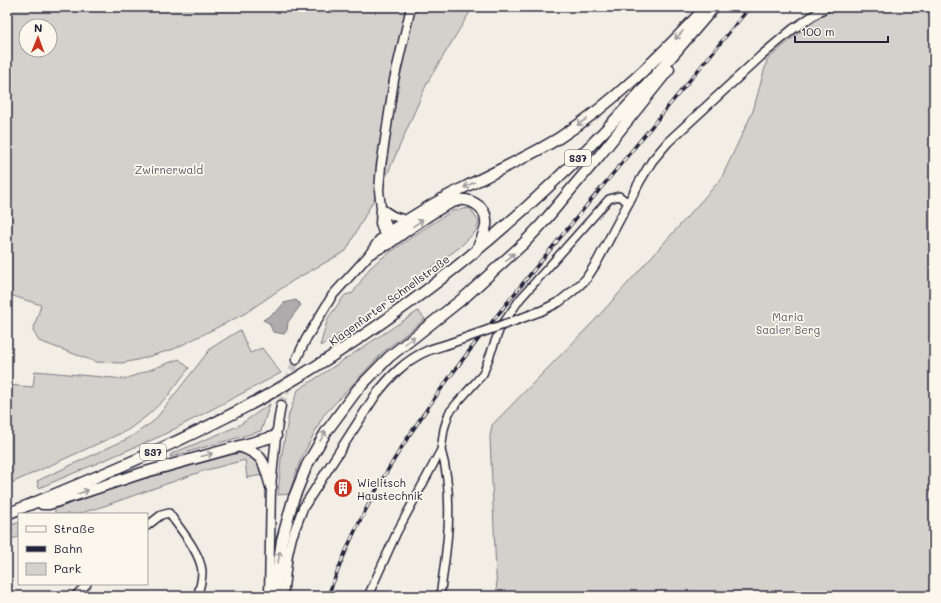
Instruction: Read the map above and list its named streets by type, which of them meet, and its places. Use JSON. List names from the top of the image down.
{
  "streets": {
    "highway": ["S37", "Klagenfurter Schnellstraße"]
  },
  "parks": ["Zwirnerwald", "Maria Saaler Berg"],
  "places": {
    "building": ["Wielitsch Haustechnik"]
  },
  "legend": ["Straße", "Bahn", "Park"],
  "scale_bar": "100 m",
  "north": "top"
}
